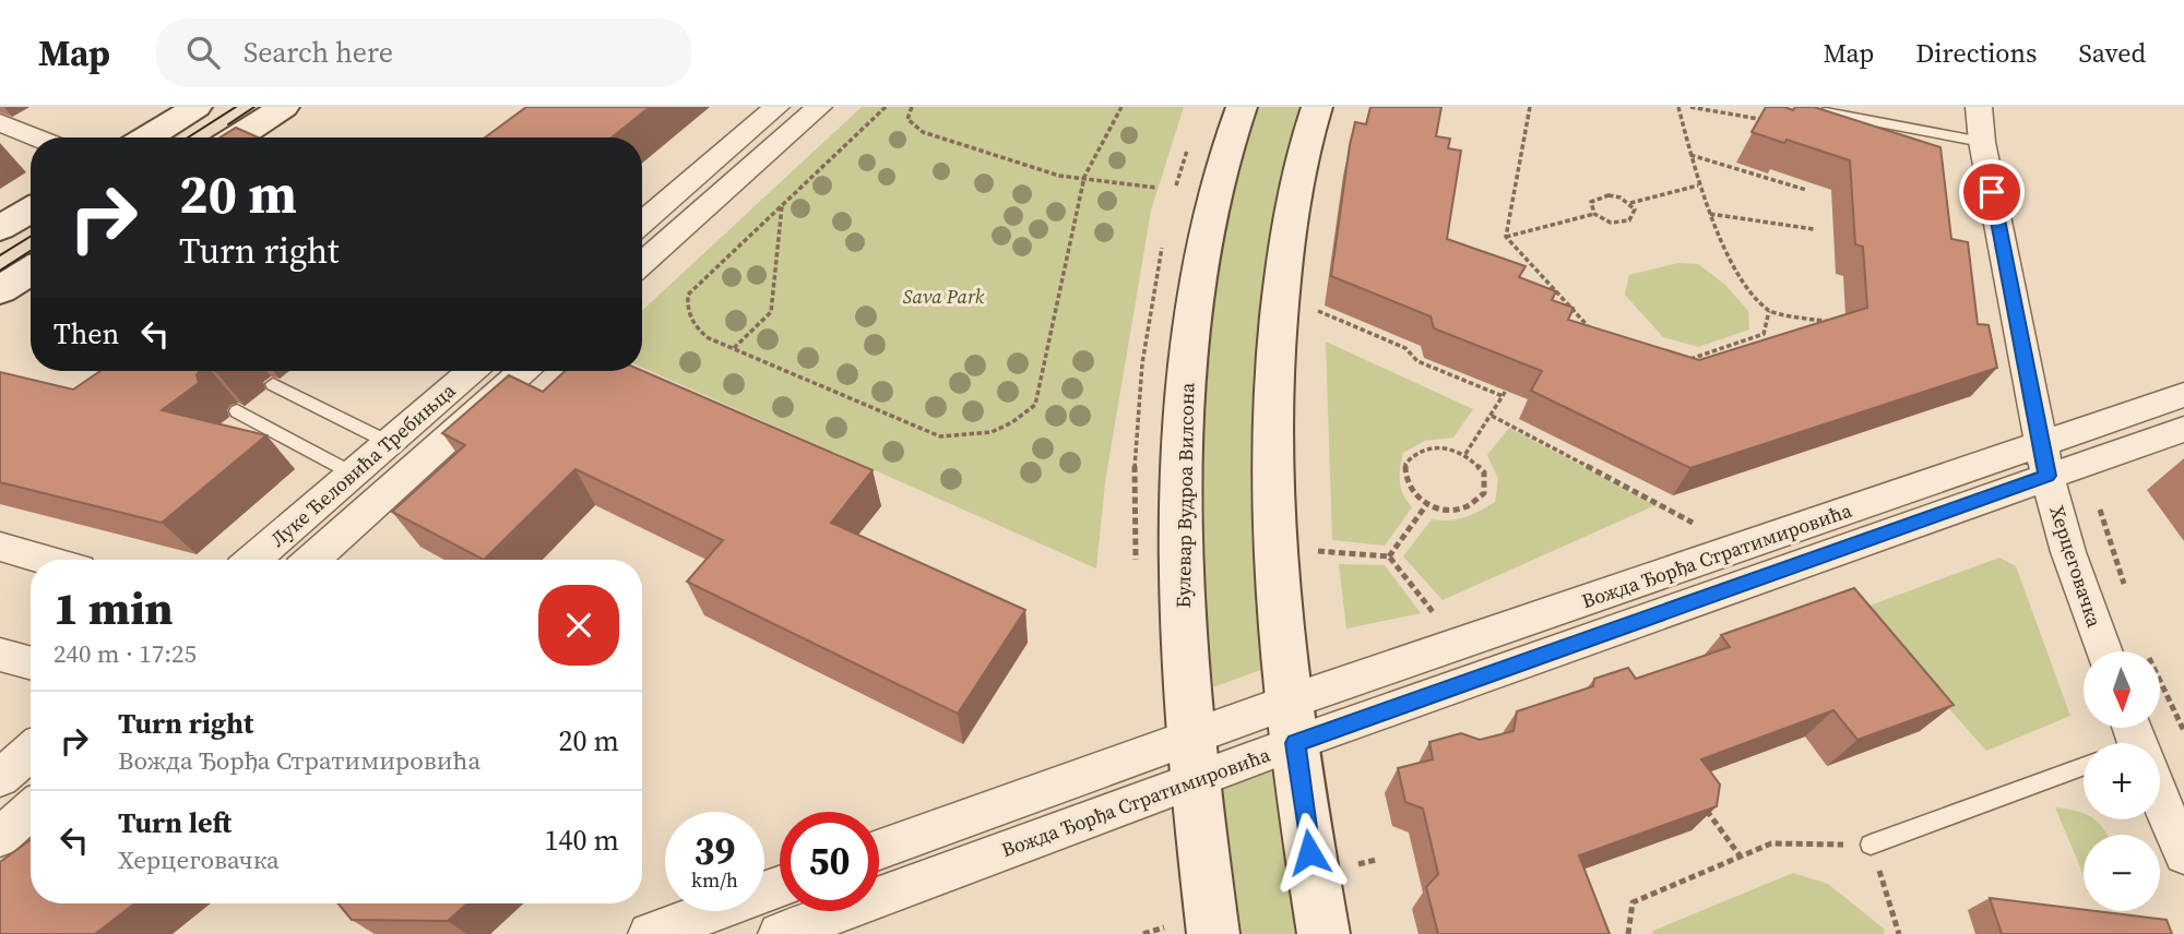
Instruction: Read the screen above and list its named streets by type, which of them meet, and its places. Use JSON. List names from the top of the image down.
{
  "streets": {
    "main road": ["Булевар Вудроа Вилсона"],
    "street": ["Луке Ћеловића Требињца", "Вожда Ђорђа Стратимировића", "Херцеговачка"]
  },
  "crossings": [
    ["Булевар Вудроа Вилсона", "Вожда Ђорђа Стратимировића"],
    ["Вожда Ђорђа Стратимировића", "Херцеговачка"]
  ],
  "parks": ["Sava Park"],
  "north": "bottom",
  "page": {
    "header": "Map",
    "search": "Search here",
    "nav": ["Map", "Directions", "Saved"],
    "turn": ["20 m", "Turn right"],
    "then": "Then",
    "heading": ["1 min", "240 m · 17:25"],
    "map_buttons": ["+", "−"],
    "list": [
      {
        "name": "Turn right",
        "note": "Вожда Ђорђа Стратимировића",
        "value": "20 m"
      },
      {
        "name": "Turn left",
        "note": "Херцеговачка",
        "value": "140 m"
      }
    ],
    "speed": "39 km/h",
    "limit": "50"
  }
}
